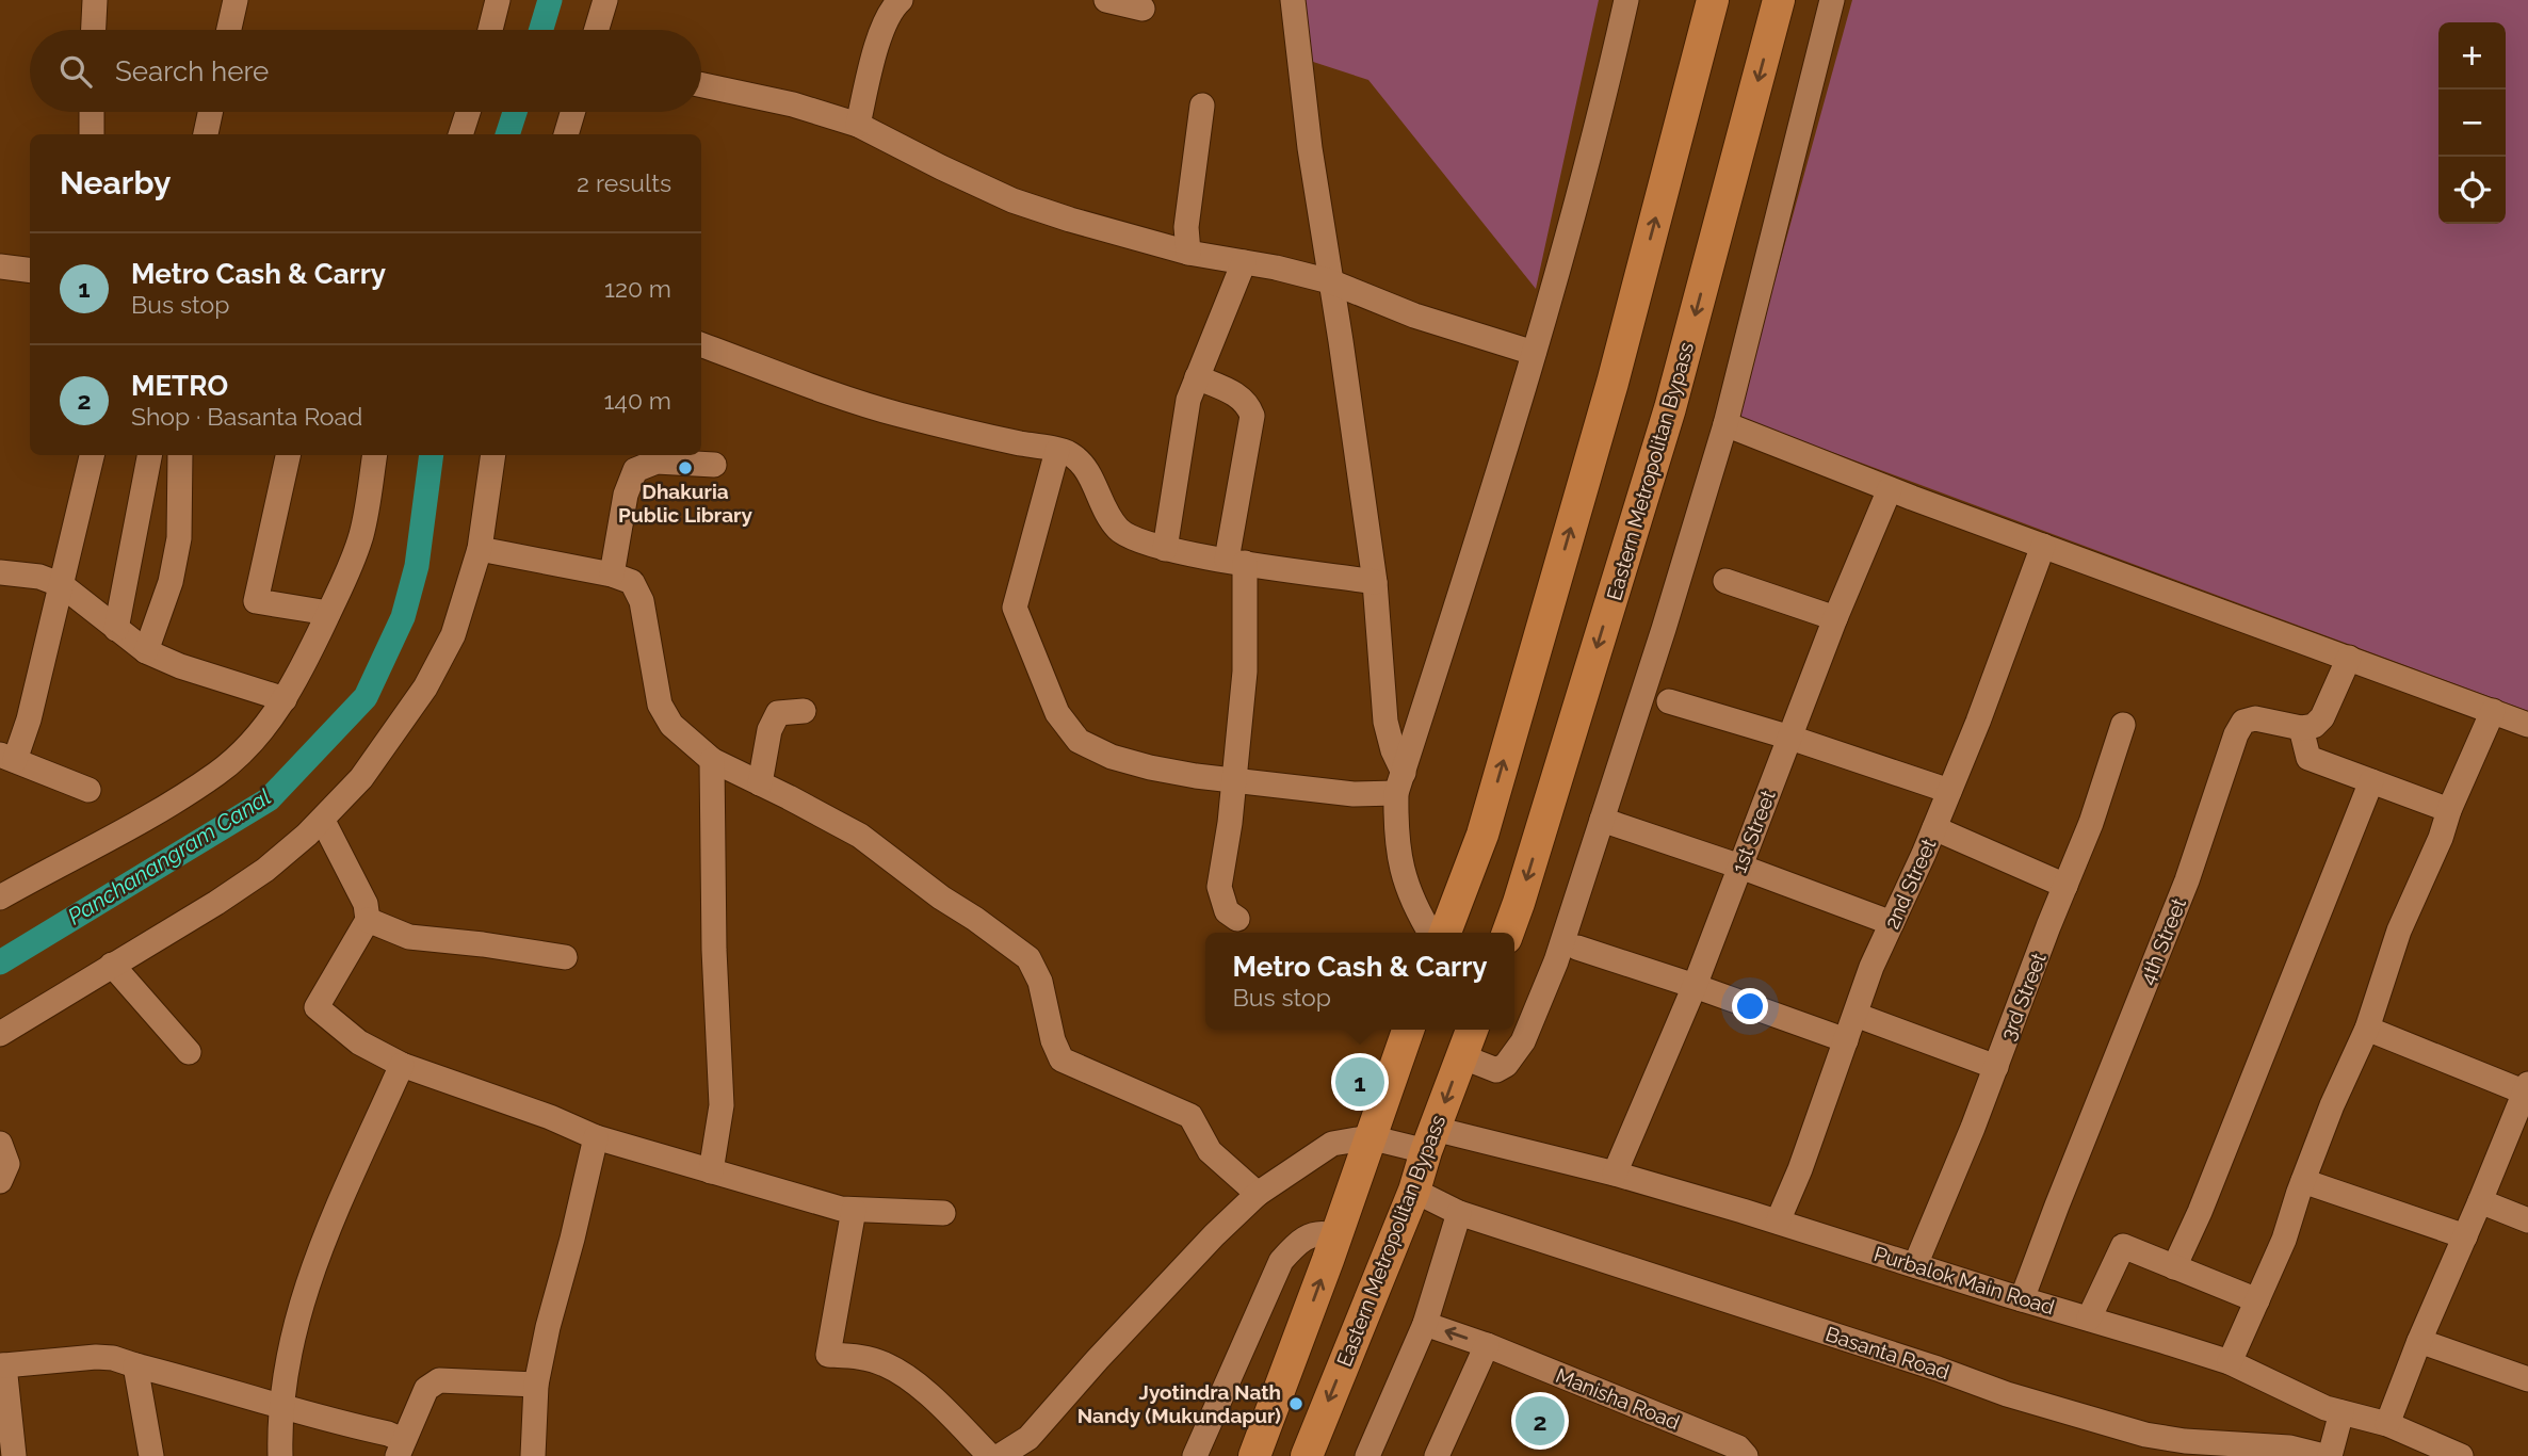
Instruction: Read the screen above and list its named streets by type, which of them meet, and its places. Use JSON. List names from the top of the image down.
{
  "streets": {
    "main road": ["Eastern Metropolitan Bypass"],
    "street": [
      "1st Street",
      "2nd Street",
      "4th Street",
      "3rd Street",
      "Purbalok Main Road",
      "Basanta Road",
      "Manisha Road"
    ]
  },
  "crossings": [
    ["Eastern Metropolitan Bypass", "Purbalok Main Road"],
    ["Eastern Metropolitan Bypass", "Basanta Road"],
    ["1st Street", "Purbalok Main Road"],
    ["2nd Street", "Purbalok Main Road"],
    ["4th Street", "Purbalok Main Road"],
    ["3rd Street", "Purbalok Main Road"]
  ],
  "water": ["Panchanangram Canal"],
  "places": ["Dhakuria Public Library", "Jyotindra Nath Nandy (Mukundapur)"],
  "page": {
    "map_buttons": ["+", "−"],
    "search": "Search here",
    "heading": ["Nearby", "2 results"],
    "list": [
      {
        "mark": "1",
        "name": "Metro Cash & Carry",
        "note": "Bus stop",
        "value": "120 m"
      },
      {
        "mark": "2",
        "name": "METRO",
        "note": "Shop · Basanta Road",
        "value": "140 m"
      }
    ],
    "popup": ["Metro Cash & Carry", "Bus stop"],
    "pins": ["1", "2"]
  }
}
